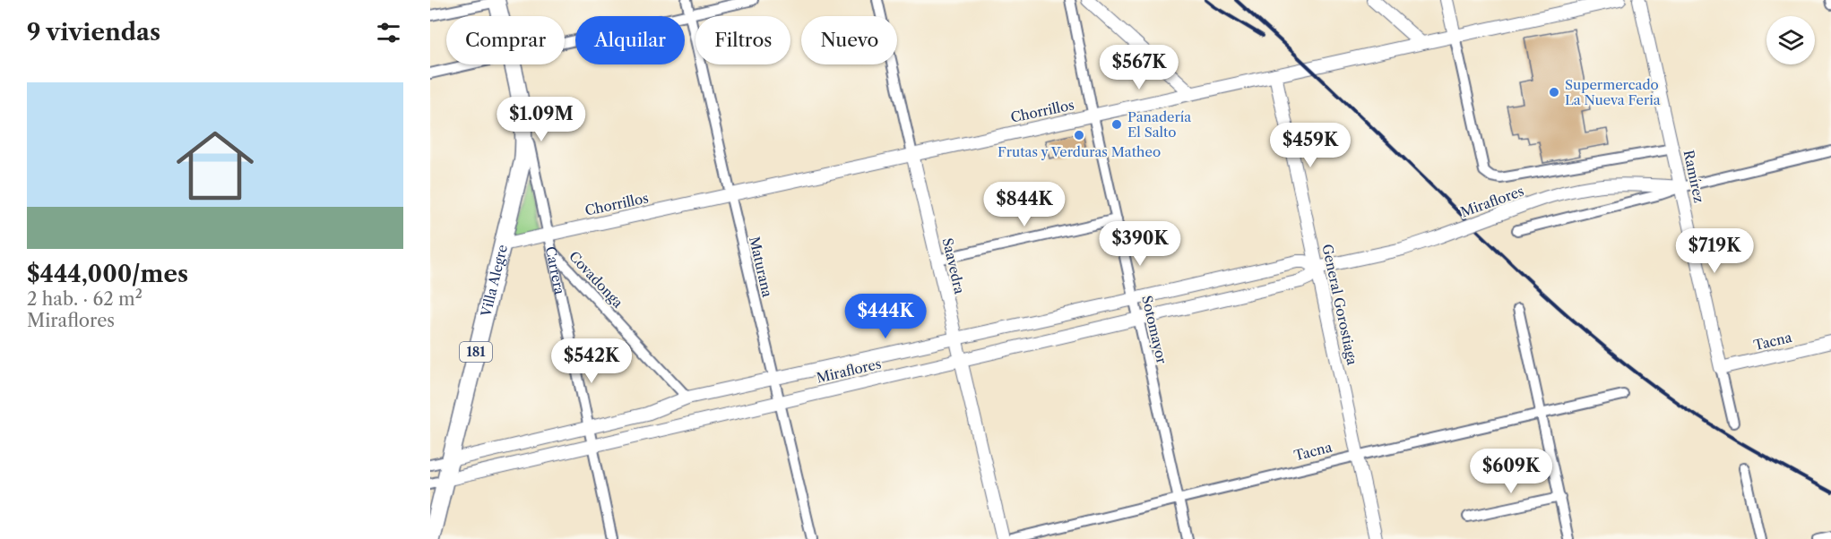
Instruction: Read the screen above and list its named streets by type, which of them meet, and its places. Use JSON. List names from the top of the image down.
{
  "streets": {
    "highway": ["Carrera", "Villa Alegre", "181"],
    "main road": [
      "Chorrillos",
      "Ramírez",
      "Miraflores",
      "Saavedra",
      "General Gorostiaga",
      "Tacna"
    ],
    "street": ["Maturana", "Covadonga", "Sotomayor"]
  },
  "crossings": [
    ["Chorrillos", "Saavedra"],
    ["Chorrillos", "Maturana"],
    ["Chorrillos", "Carrera"],
    ["Chorrillos", "Villa Alegre"],
    ["Chorrillos", "General Gorostiaga"],
    ["Chorrillos", "Sotomayor"],
    ["Ramírez", "Miraflores"],
    ["Ramírez", "Tacna"],
    ["Miraflores", "Saavedra"],
    ["Miraflores", "Maturana"],
    ["Miraflores", "Carrera"],
    ["Miraflores", "Covadonga"],
    ["Miraflores", "Villa Alegre"],
    ["Miraflores", "General Gorostiaga"],
    ["Miraflores", "Sotomayor"],
    ["Carrera", "Covadonga"],
    ["Carrera", "Villa Alegre"],
    ["General Gorostiaga", "Tacna"],
    ["Sotomayor", "Tacna"]
  ],
  "places": ["Supermercado La Nueva Feria", "Panadería El Salto", "Frutas y Verduras Matheo"],
  "page": {
    "heading": "9 viviendas",
    "chip": [
      "Comprar",
      "Alquilar",
      "Filtros",
      "Nuevo"
    ],
    "price": [
      "$567K",
      "$1.09M",
      "$459K",
      "$844K",
      "$390K",
      "$719K",
      "$444K",
      "$542K",
      "$609K"
    ],
    "list": [
      {
        "name": "$444,000/mes",
        "note": "2 hab. · 62 m² · Miraflores"
      }
    ]
  }
}
